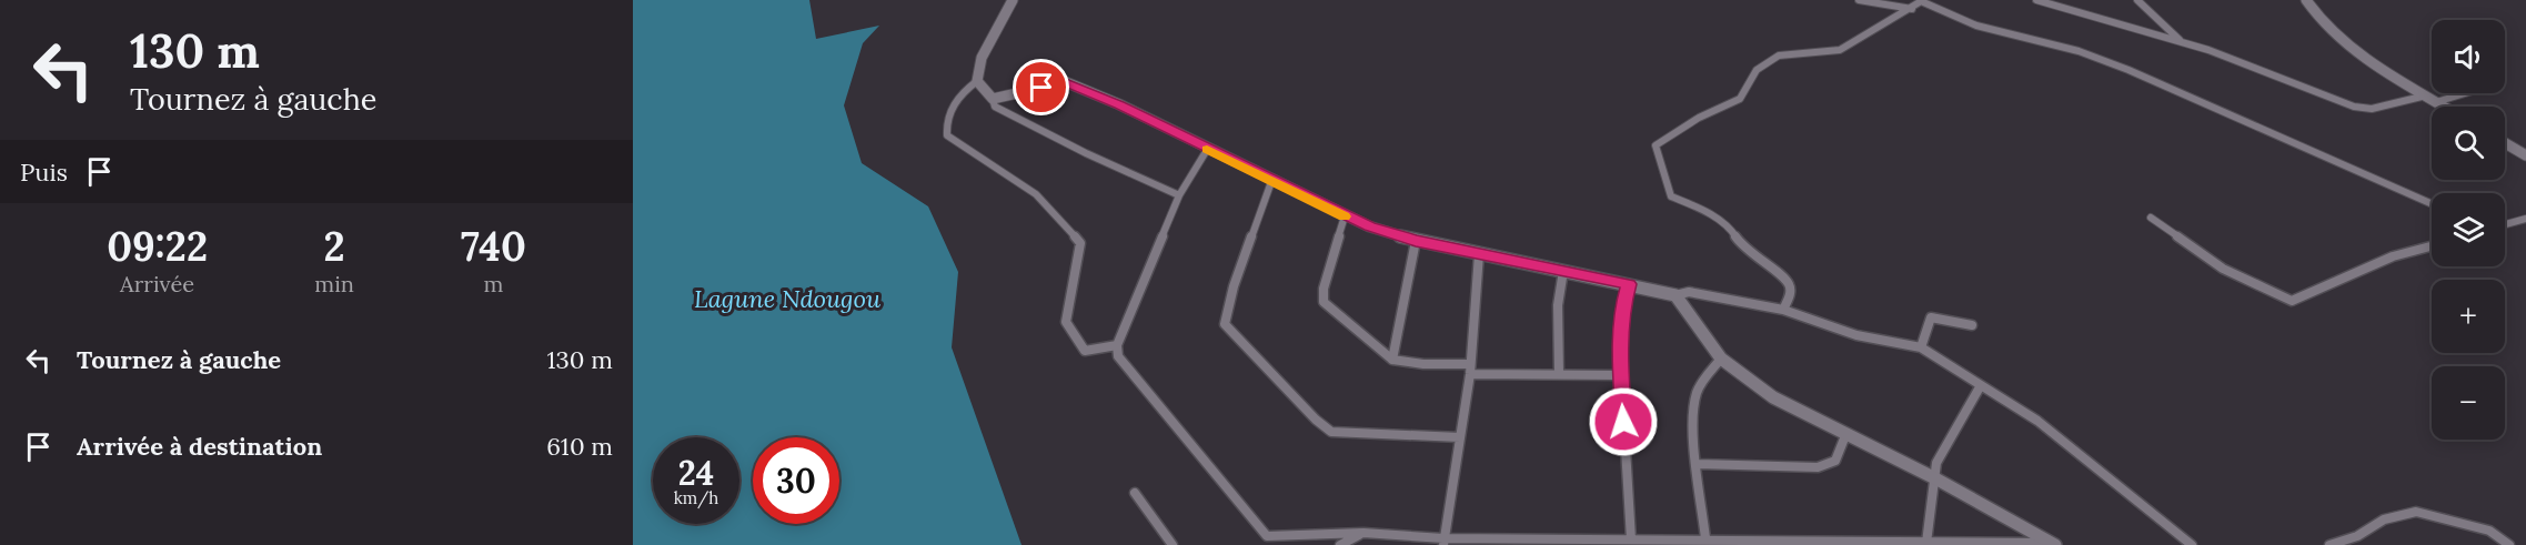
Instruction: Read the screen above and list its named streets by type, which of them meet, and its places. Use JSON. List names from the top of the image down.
{
  "water": ["Lagune Ndougou"],
  "page": {
    "turn": ["130 m", "Tournez à gauche"],
    "map_buttons": ["+", "−"],
    "then": "Puis",
    "eta": [
      "09:22",
      "Arrivée",
      "2",
      "min",
      "740",
      "m"
    ],
    "list": [
      {
        "name": "Tournez à gauche",
        "value": "130 m"
      },
      {
        "name": "Arrivée à destination",
        "value": "610 m"
      }
    ],
    "speed": "24 km/h",
    "limit": "30"
  }
}
